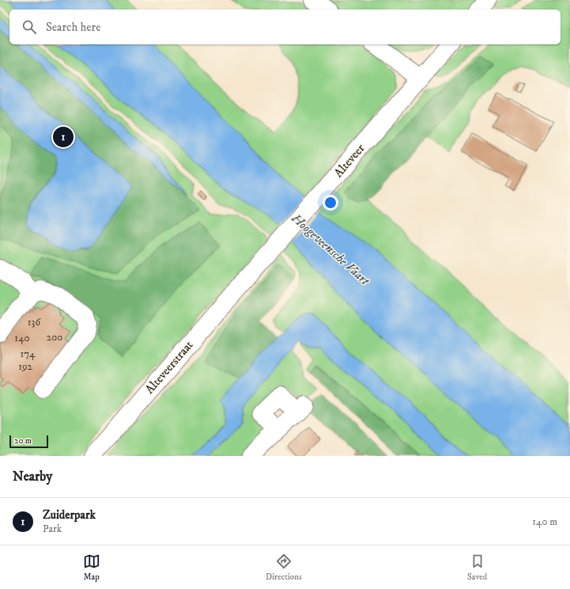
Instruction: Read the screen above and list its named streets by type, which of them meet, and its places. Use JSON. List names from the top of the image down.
{
  "streets": {
    "street": ["Alteveer", "Alteveerstraat"]
  },
  "crossings": [
    ["Alteveer", "Alteveerstraat"]
  ],
  "water": ["Hoogeveensche Vaart"],
  "house_numbers": [
    "136",
    "200",
    "140",
    "174",
    "192"
  ],
  "scale_bar": "20 m",
  "page": {
    "search": "Search here",
    "pins": "1",
    "scale": "20 m",
    "heading": "Nearby",
    "list": [
      {
        "mark": "1",
        "name": "Zuiderpark",
        "note": "Park",
        "value": "140 m"
      }
    ],
    "nav": ["Map", "Directions", "Saved"]
  }
}
